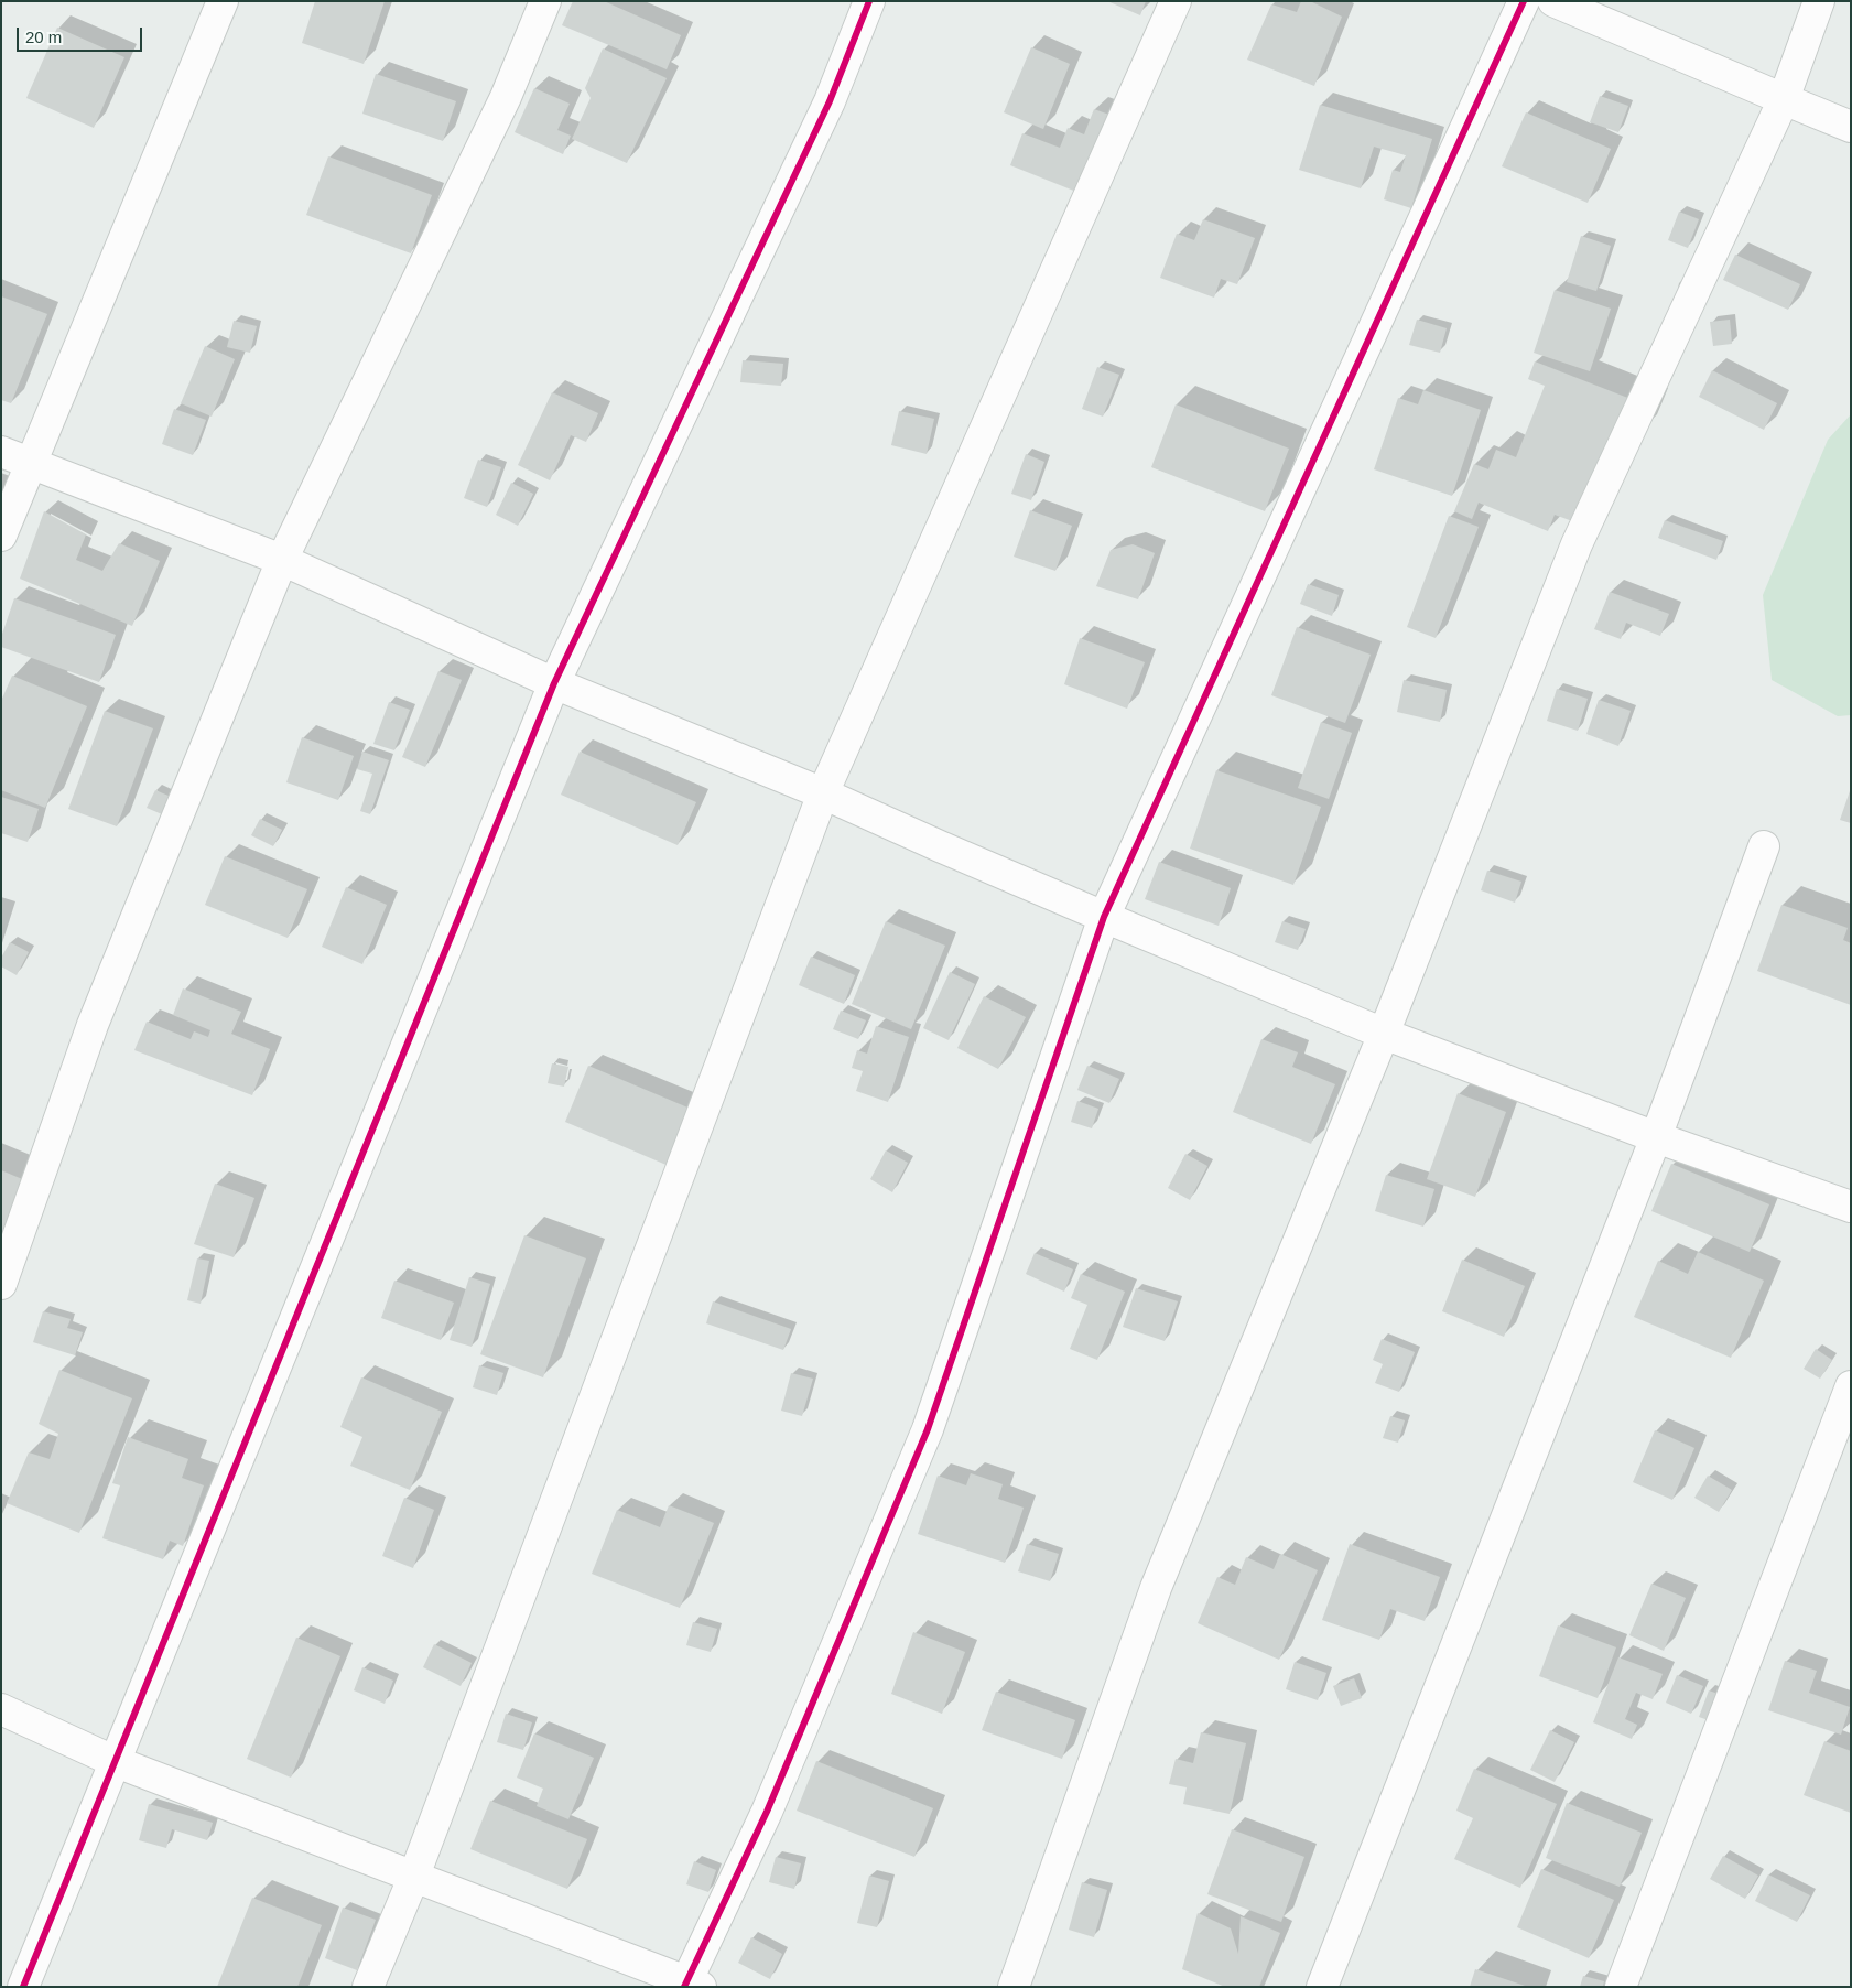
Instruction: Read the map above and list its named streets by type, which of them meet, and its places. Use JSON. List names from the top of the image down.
{
  "scale_bar": "20 m"
}
